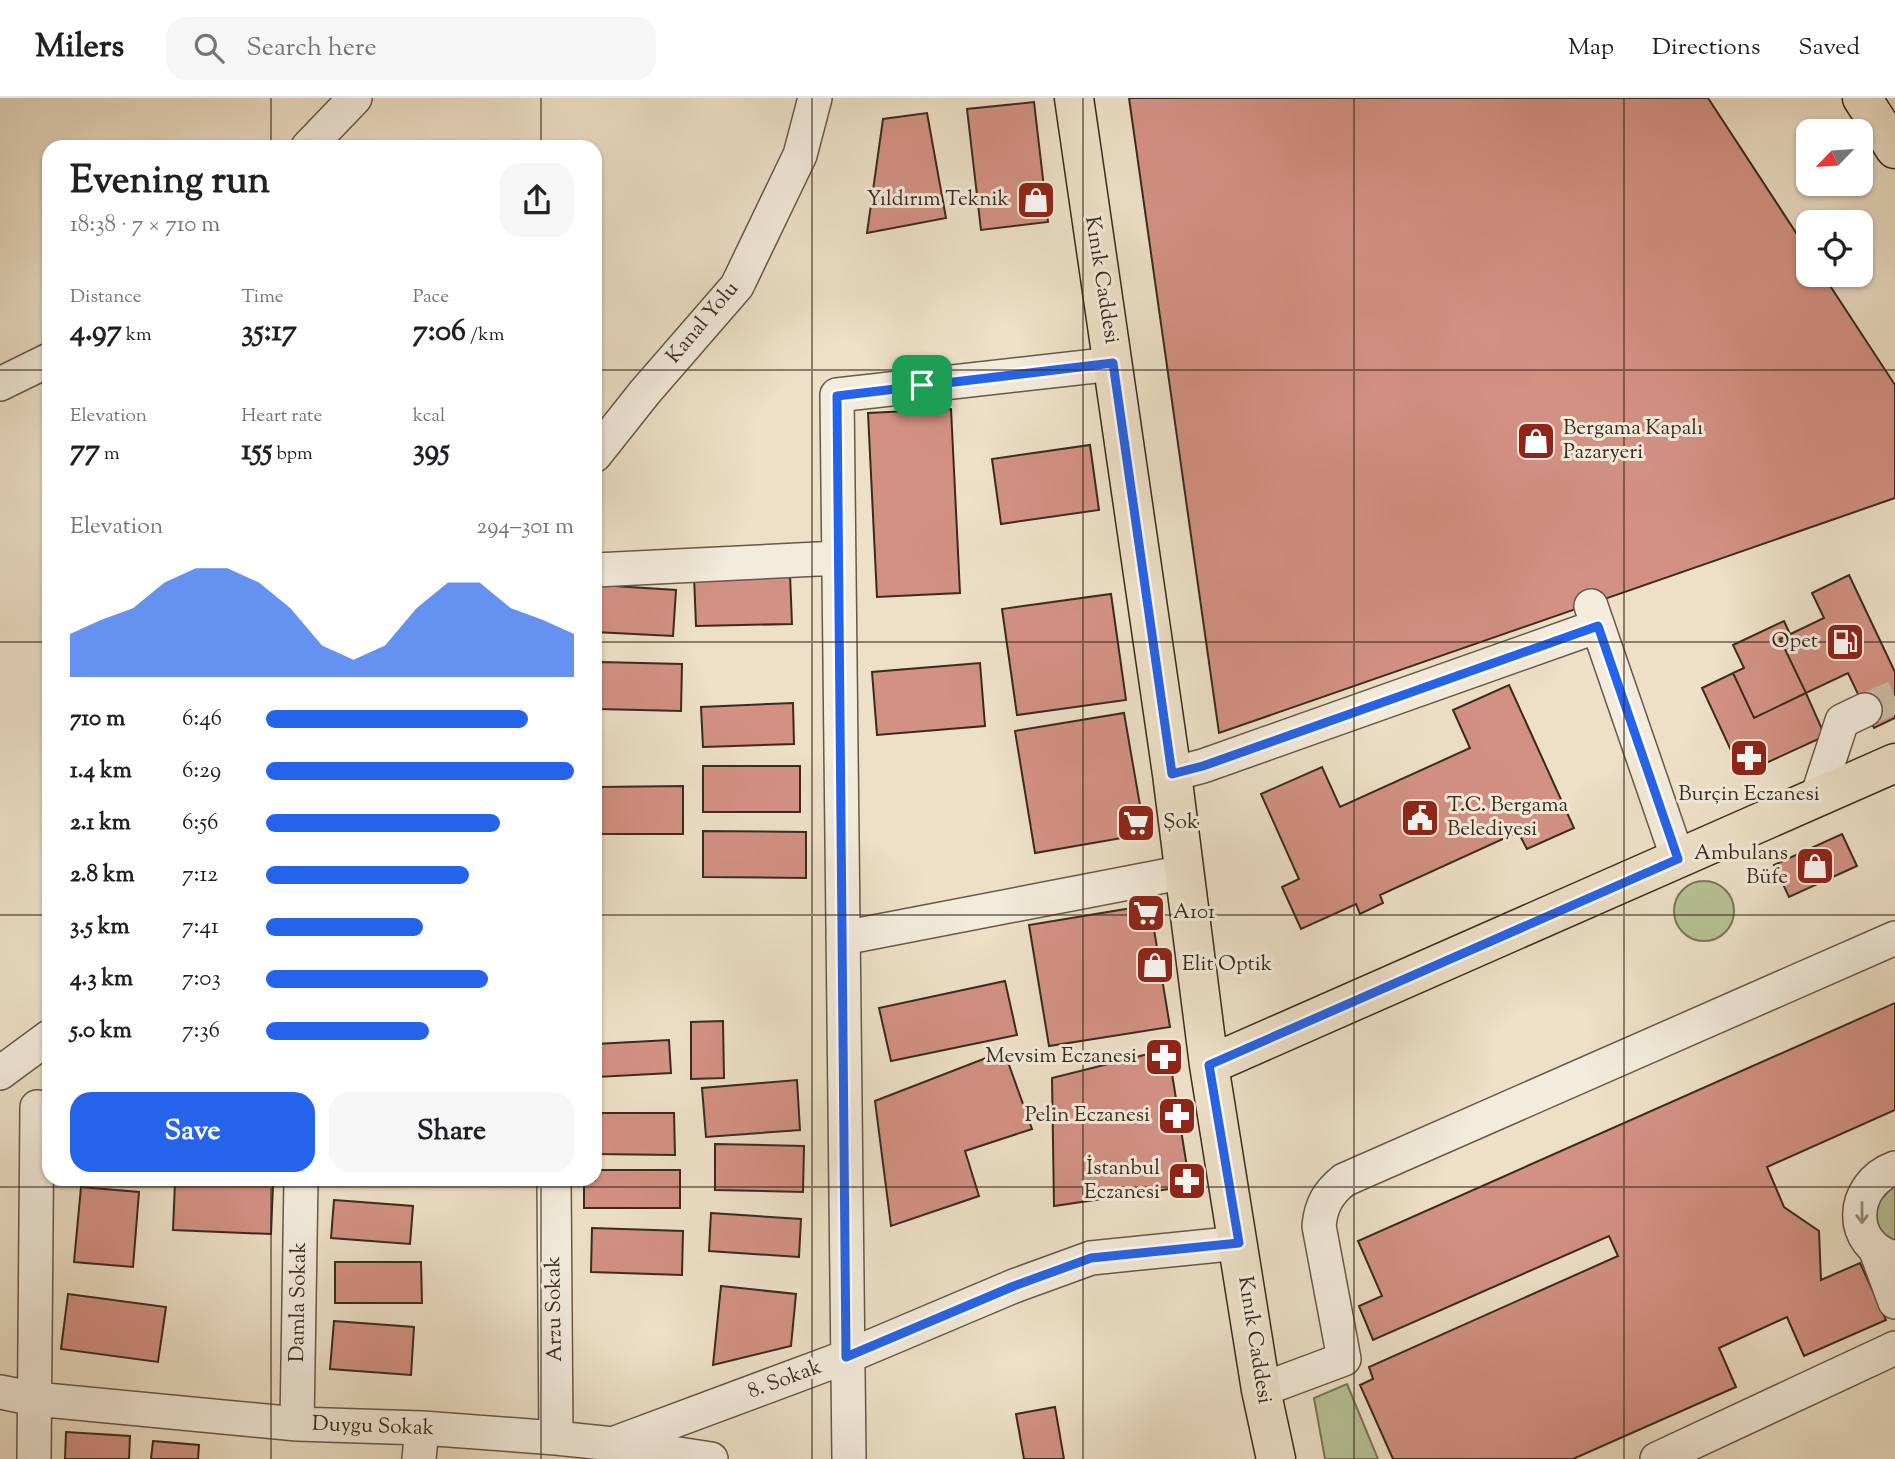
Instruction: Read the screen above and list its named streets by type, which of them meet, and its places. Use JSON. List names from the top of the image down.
{
  "streets": {
    "main road": ["Kınık Caddesi"],
    "street": [
      "Kanal Yolu",
      "Damla Sokak",
      "Arzu Sokak",
      "8. Sokak",
      "Duygu Sokak"
    ]
  },
  "crossings": [
    ["Kınık Caddesi", "8. Sokak"],
    ["Damla Sokak", "Duygu Sokak"],
    ["Arzu Sokak", "Duygu Sokak"],
    ["8. Sokak", "Duygu Sokak"]
  ],
  "places": {
    "shop": [
      "Yıldırım Teknik",
      "Bergama Kapalı Pazaryeri",
      "Ambulans Büfe",
      "Elit Optik"
    ],
    "fuel station": ["Opet"],
    "pharmacy": [
      "Burçin Eczanesi",
      "Mevsim Eczanesi",
      "Pelin Eczanesi",
      "İstanbul Eczanesi"
    ],
    "public building": ["T.C. Bergama Belediyesi"],
    "supermarket": ["Şok", "A101"]
  },
  "north": "bottom left",
  "page": {
    "header": "Milers",
    "search": "Search here",
    "nav": ["Map", "Directions", "Saved"],
    "heading": ["Evening run", "18:38 · 7 × 710 m"],
    "stats": [
      ["Distance", "4.97 km"],
      ["Time", "35:17"],
      ["Pace", "7:06 /km"],
      ["Elevation", "77 m"],
      ["Heart rate", "155 bpm"],
      ["kcal", "395"]
    ],
    "chart": ["Elevation", "294–301 m"],
    "list": [
      {
        "name": "710 m",
        "note": "6:46"
      },
      {
        "name": "1.4 km",
        "note": "6:29"
      },
      {
        "name": "2.1 km",
        "note": "6:56"
      },
      {
        "name": "2.8 km",
        "note": "7:12"
      },
      {
        "name": "3.5 km",
        "note": "7:41"
      },
      {
        "name": "4.3 km",
        "note": "7:03"
      },
      {
        "name": "5.0 km",
        "note": "7:36"
      }
    ],
    "buttons": ["Save", "Share"]
  }
}
